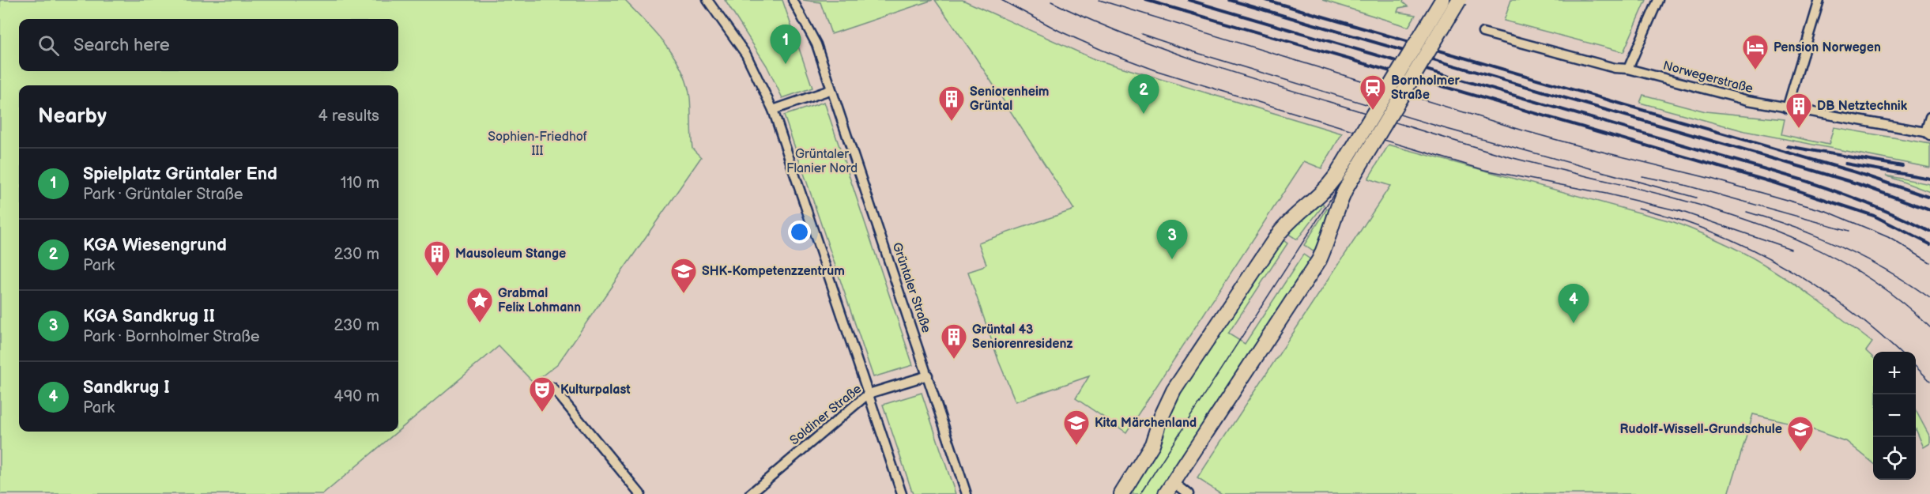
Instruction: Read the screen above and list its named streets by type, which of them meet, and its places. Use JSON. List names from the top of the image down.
{
  "streets": {
    "street": ["Norwegerstraße", "Grüntaler Straße", "Soldiner Straße"]
  },
  "crossings": [
    ["Grüntaler Straße", "Soldiner Straße"]
  ],
  "parks": ["Sophien-Friedhof III", "Grüntaler Flanier Nord"],
  "places": {
    "hotel": ["Pension Norwegen"],
    "station": ["Bornholmer Straße"],
    "building": [
      "Seniorenheim Grüntal",
      "DB Netztechnik",
      "Mausoleum Stange",
      "Grüntal 43 Seniorenresidenz"
    ],
    "school or university": ["SHK-Kompetenzzentrum", "Kita Märchenland", "Rudolf-Wissell-Grundschule"],
    "place": ["Grabmal Felix Lohmann"],
    "theatre": ["Kulturpalast"]
  },
  "page": {
    "search": "Search here",
    "pins": [
      "1",
      "2",
      "3",
      "4"
    ],
    "heading": ["Nearby", "4 results"],
    "list": [
      {
        "mark": "1",
        "name": "Spielplatz Grüntaler End",
        "note": "Park · Grüntaler Straße",
        "value": "110 m"
      },
      {
        "mark": "2",
        "name": "KGA Wiesengrund",
        "note": "Park",
        "value": "230 m"
      },
      {
        "mark": "3",
        "name": "KGA Sandkrug II",
        "note": "Park · Bornholmer Straße",
        "value": "230 m"
      },
      {
        "mark": "4",
        "name": "Sandkrug I",
        "note": "Park",
        "value": "490 m"
      }
    ],
    "map_buttons": ["+", "−"]
  }
}
